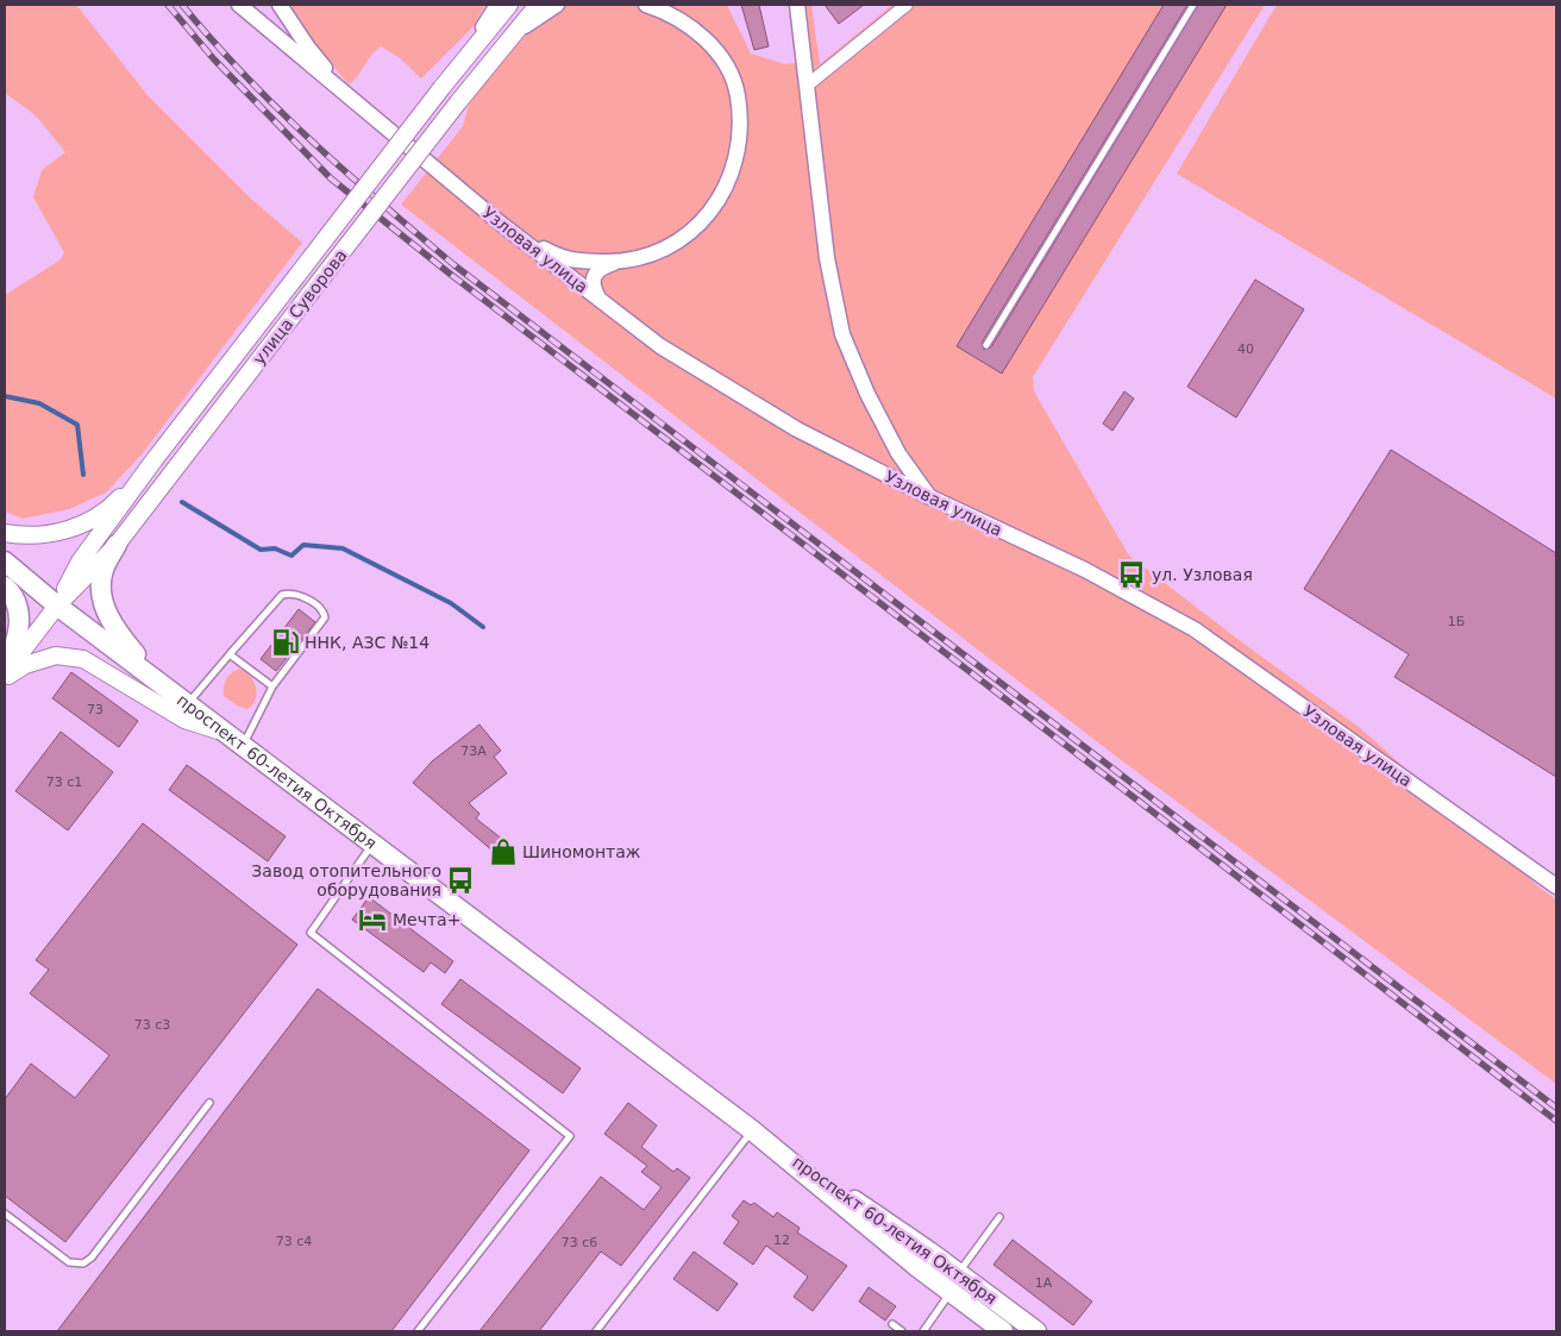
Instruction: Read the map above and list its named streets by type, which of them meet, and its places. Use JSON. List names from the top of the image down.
{
  "streets": {
    "highway": ["проспект 60-летия Октября"],
    "main road": ["улица Суворова"],
    "street": ["Узловая улица"]
  },
  "crossings": [
    ["улица Суворова", "проспект 60-летия Октября"]
  ],
  "places": {
    "bus stop": ["ул. Узловая", "Завод отопительного оборудования"],
    "fuel station": ["ННК, АЗС №14"],
    "shop": ["Шиномонтаж"],
    "hotel": ["Мечта+"]
  },
  "house_numbers": [
    "40",
    "1Б",
    "73",
    "73А",
    "73 с1",
    "73 с3",
    "12",
    "73 с4",
    "73 с6",
    "1А"
  ]
}
